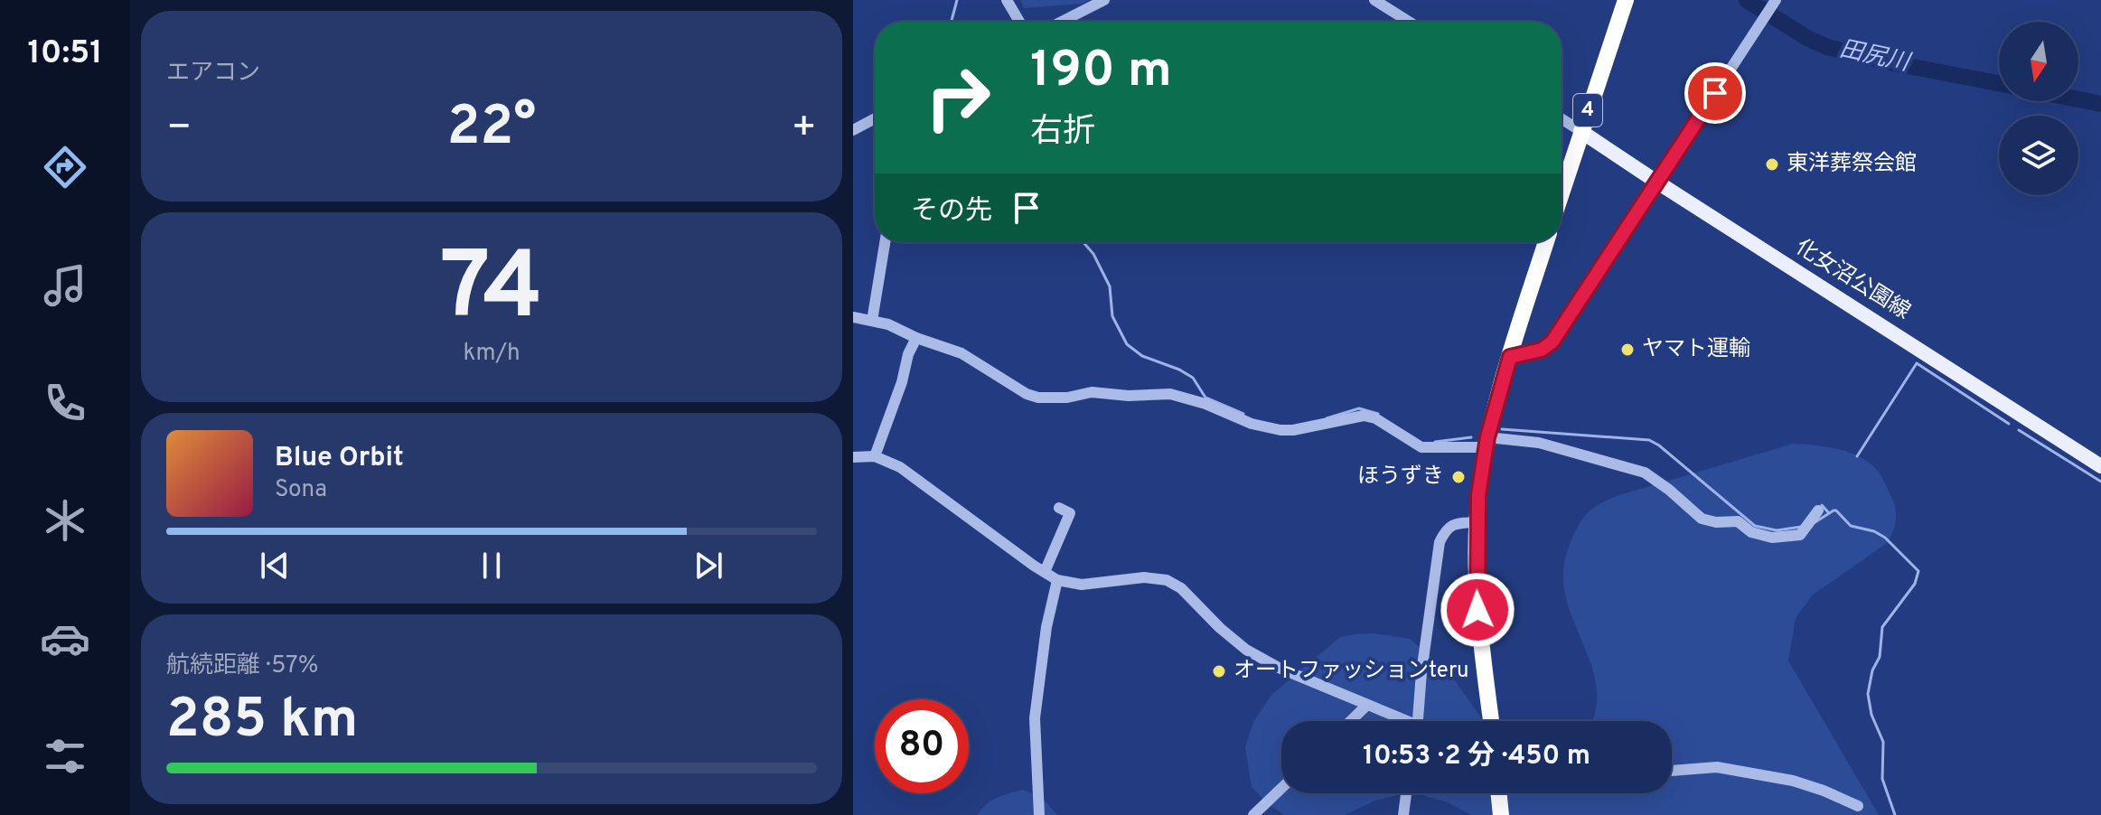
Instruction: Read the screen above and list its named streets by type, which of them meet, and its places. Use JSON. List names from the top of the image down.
{
  "streets": {
    "highway": ["4"],
    "main road": ["化女沼公園線"]
  },
  "crossings": [
    ["4", "化女沼公園線"]
  ],
  "water": ["田尻川"],
  "places": [
    "東洋葬祭会館",
    "ヤマト運輸",
    "ほうずき",
    "オートファッションteru"
  ],
  "north": "bottom",
  "page": {
    "tabs": "10:51",
    "tile": [
      "エアコン",
      ["74", "km/h"],
      ["航続距離 · 57%", "285 km"]
    ],
    "turn": ["190 m", "右折"],
    "heat": ["−", "22°", "+"],
    "then": "その先",
    "song": ["Blue Orbit", "Sona"],
    "limit": "80",
    "trip": "10:53 · 2 分 · 450 m"
  }
}
